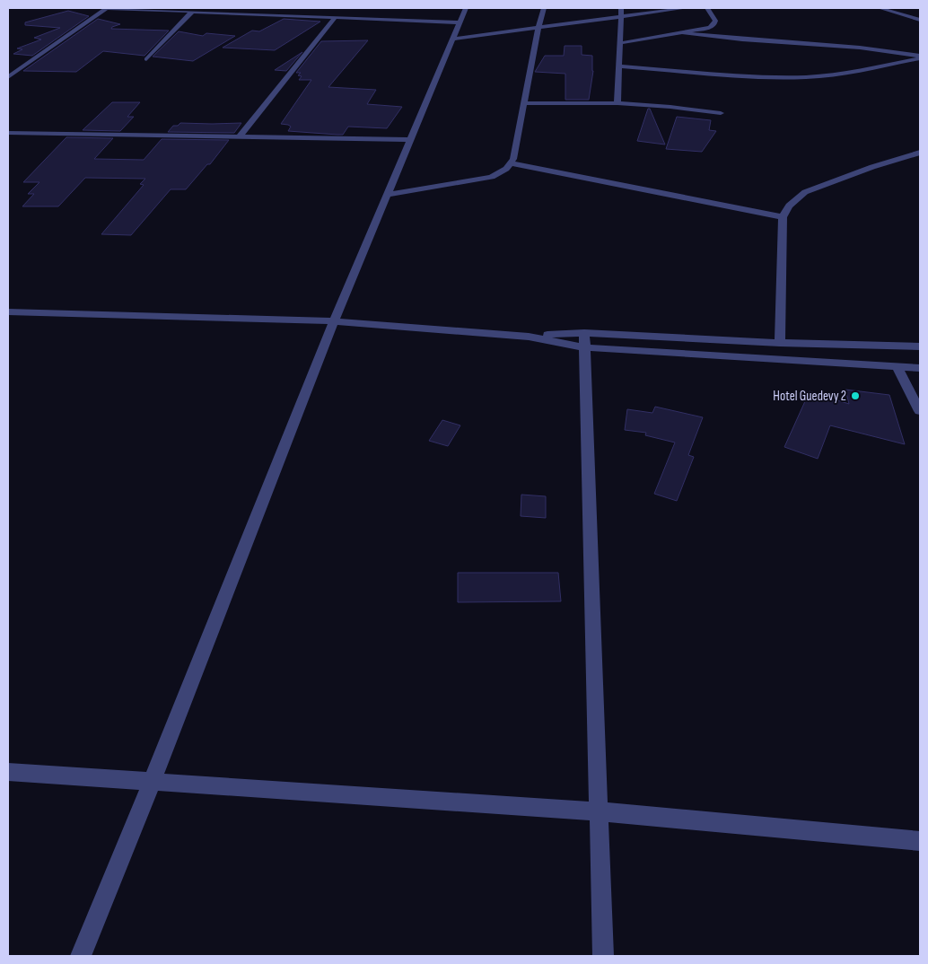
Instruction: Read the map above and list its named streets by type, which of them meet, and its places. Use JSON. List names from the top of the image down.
{
  "places": ["Hotel Guedevy 2"]
}
